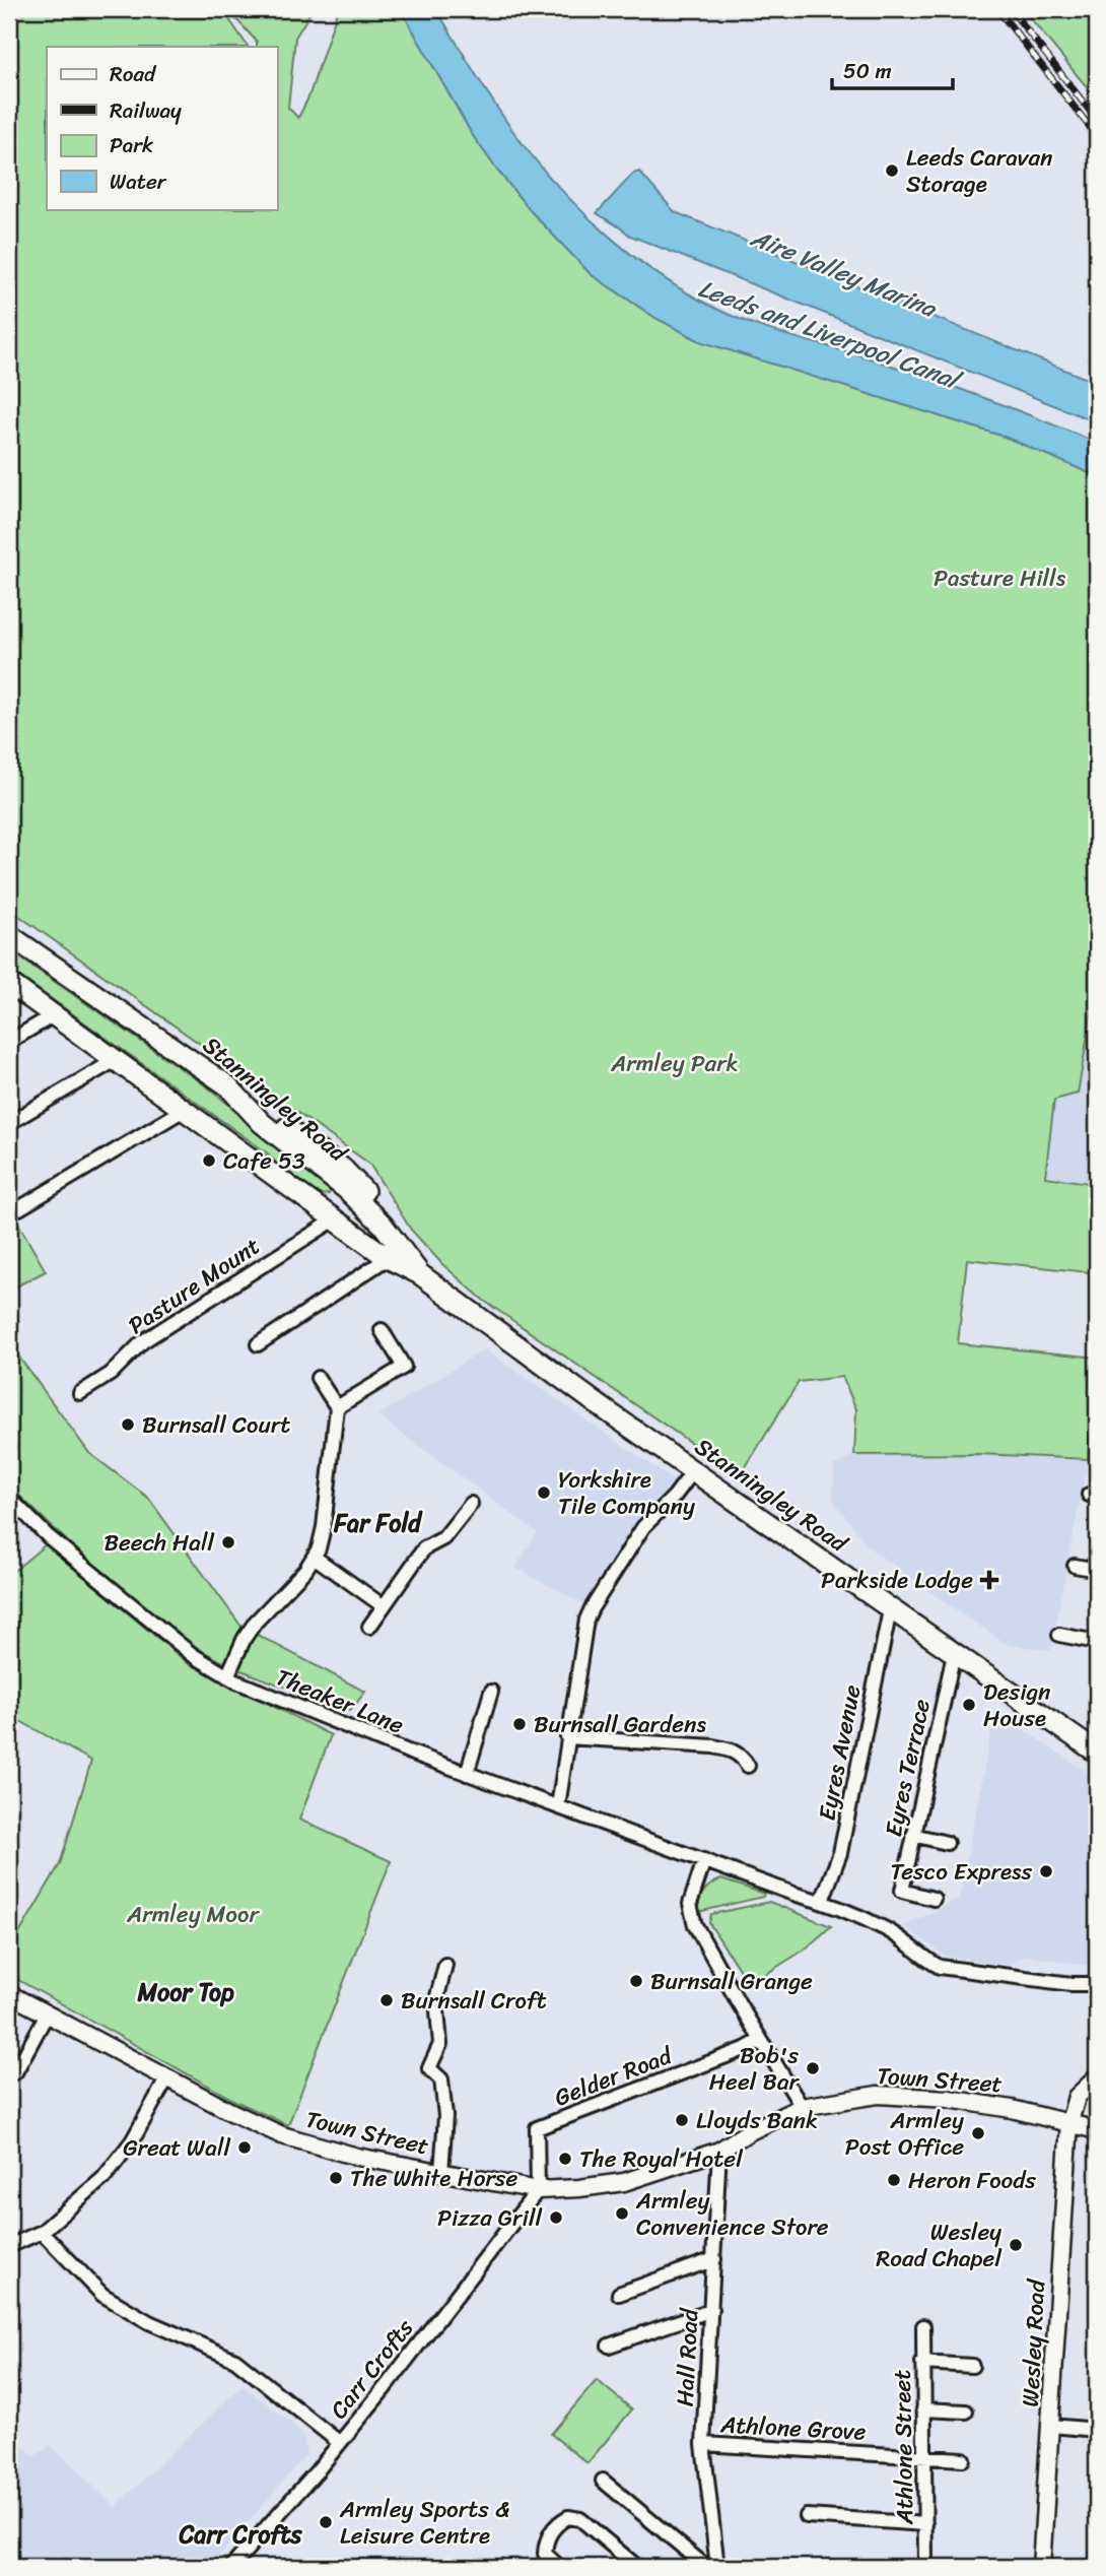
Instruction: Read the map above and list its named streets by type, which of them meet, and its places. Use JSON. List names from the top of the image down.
{
  "streets": {
    "main road": ["Stanningley Road"],
    "street": [
      "Pasture Mount",
      "Theaker Lane",
      "Eyres Avenue",
      "Eyres Terrace",
      "Gelder Road",
      "Town Street",
      "Wesley Road",
      "Hall Road",
      "Carr Crofts",
      "Athlone Grove",
      "Athlone Street"
    ]
  },
  "crossings": [
    ["Stanningley Road", "Pasture Mount"],
    ["Stanningley Road", "Eyres Avenue"],
    ["Stanningley Road", "Eyres Terrace"],
    ["Theaker Lane", "Eyres Avenue"],
    ["Gelder Road", "Town Street"],
    ["Gelder Road", "Carr Crofts"],
    ["Town Street", "Wesley Road"],
    ["Town Street", "Hall Road"],
    ["Town Street", "Carr Crofts"],
    ["Hall Road", "Athlone Grove"],
    ["Athlone Grove", "Athlone Street"]
  ],
  "districts": ["Far Fold", "Moor Top", "Carr Crofts"],
  "water": ["Aire Valley Marina", "Leeds and Liverpool Canal"],
  "parks": ["Pasture Hills", "Armley Park", "Armley Moor"],
  "places": {
    "other": [
      "Leeds Caravan Storage",
      "Cafe 53",
      "Burnsall Court",
      "Yorkshire Tile Company",
      "Beech Hall",
      "Design House",
      "Burnsall Gardens",
      "Tesco Express",
      "Burnsall Grange",
      "Burnsall Croft",
      "Bob's Heel Bar",
      "Lloyds Bank",
      "Armley Post Office",
      "Great Wall",
      "The Royal Hotel",
      "The White Horse",
      "Heron Foods",
      "Armley Convenience Store",
      "Pizza Grill",
      "Wesley Road Chapel",
      "Armley Sports & Leisure Centre"
    ],
    "health": ["Parkside Lodge"]
  },
  "legend": [
    "Road",
    "Railway",
    "Park",
    "Water"
  ],
  "scale_bar": "50 m"
}
